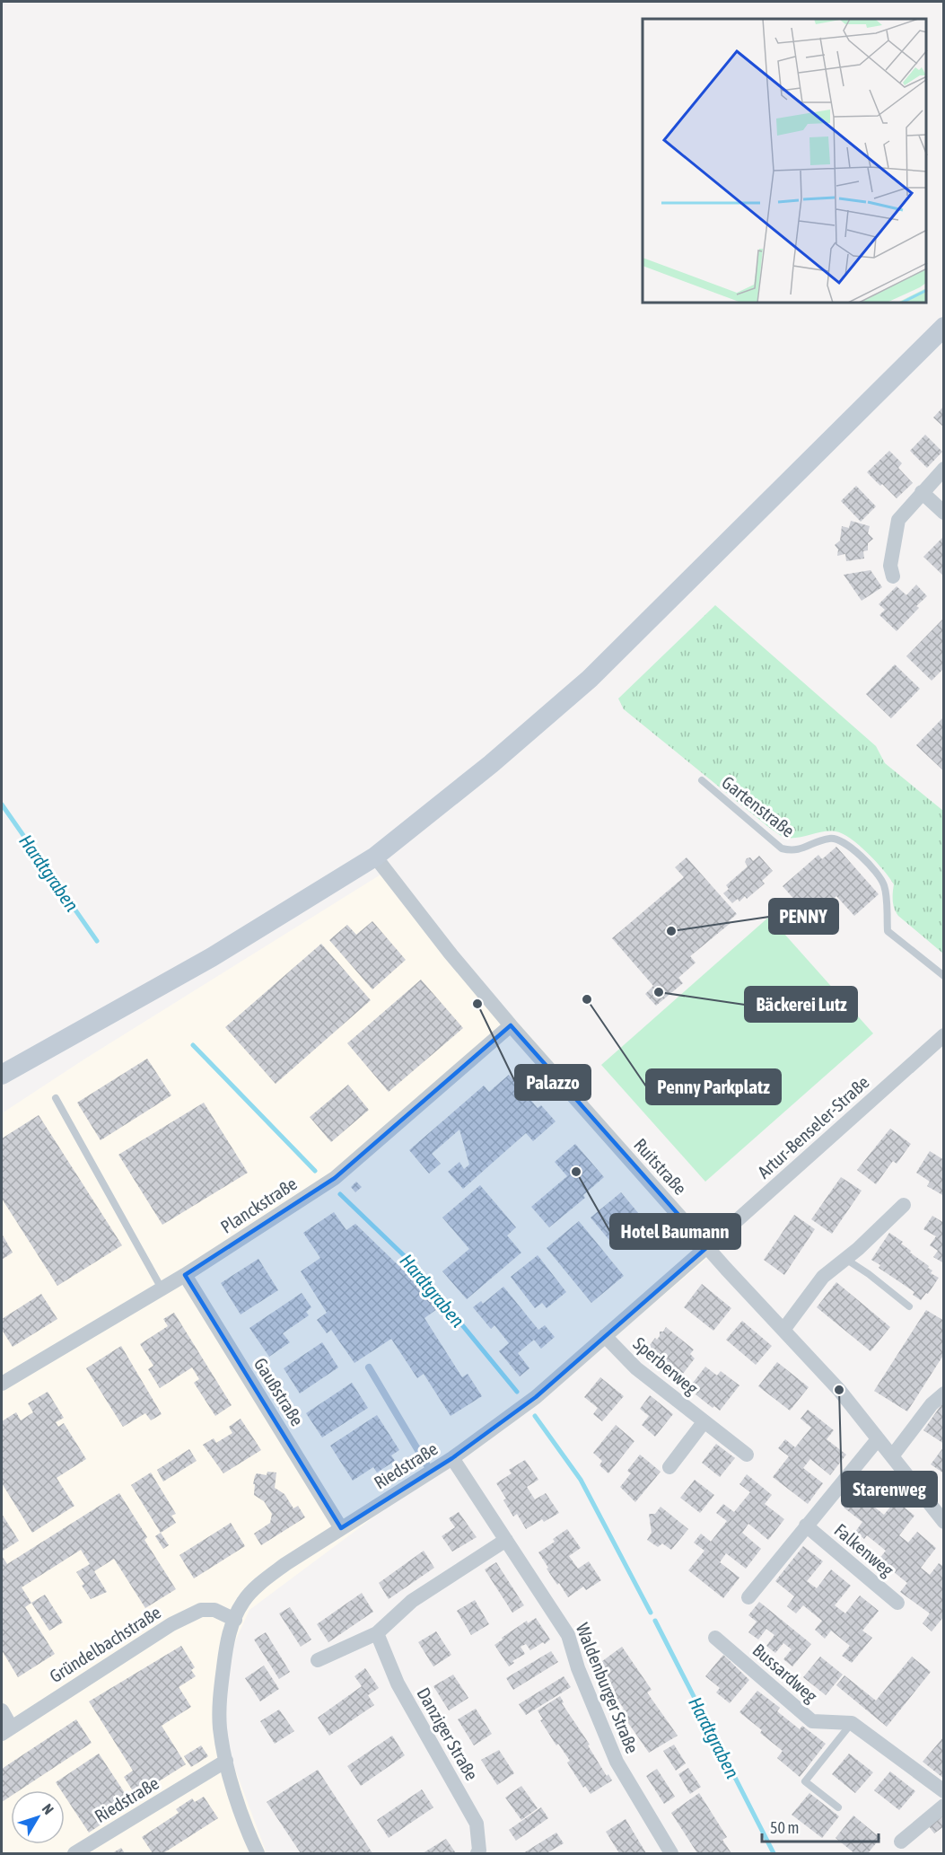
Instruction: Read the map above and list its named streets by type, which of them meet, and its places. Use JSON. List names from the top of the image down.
{
  "streets": {
    "street": [
      "Artur-Benseler-Straße",
      "Ruitstraße",
      "Planckstraße",
      "Sperberweg",
      "Gaußstraße",
      "Riedstraße",
      "Falkenweg",
      "Gründelbachstraße",
      "Bussardweg",
      "Waldenburger Straße",
      "Danziger Straße"
    ],
    "lane": ["Gartenstraße"]
  },
  "crossings": [
    ["Artur-Benseler-Straße", "Ruitstraße"],
    ["Artur-Benseler-Straße", "Riedstraße"],
    ["Ruitstraße", "Planckstraße"],
    ["Ruitstraße", "Riedstraße"],
    ["Ruitstraße", "Falkenweg"],
    ["Planckstraße", "Gaußstraße"],
    ["Sperberweg", "Riedstraße"],
    ["Gaußstraße", "Riedstraße"],
    ["Riedstraße", "Gründelbachstraße"],
    ["Riedstraße", "Waldenburger Straße"]
  ],
  "water": ["Hardtgraben"],
  "places": [
    "PENNY",
    "Bäckerei Lutz",
    "Penny Parkplatz",
    "Palazzo",
    "Hotel Baumann",
    "Starenweg"
  ],
  "scale_bar": "50 m",
  "north": "top right"
}
